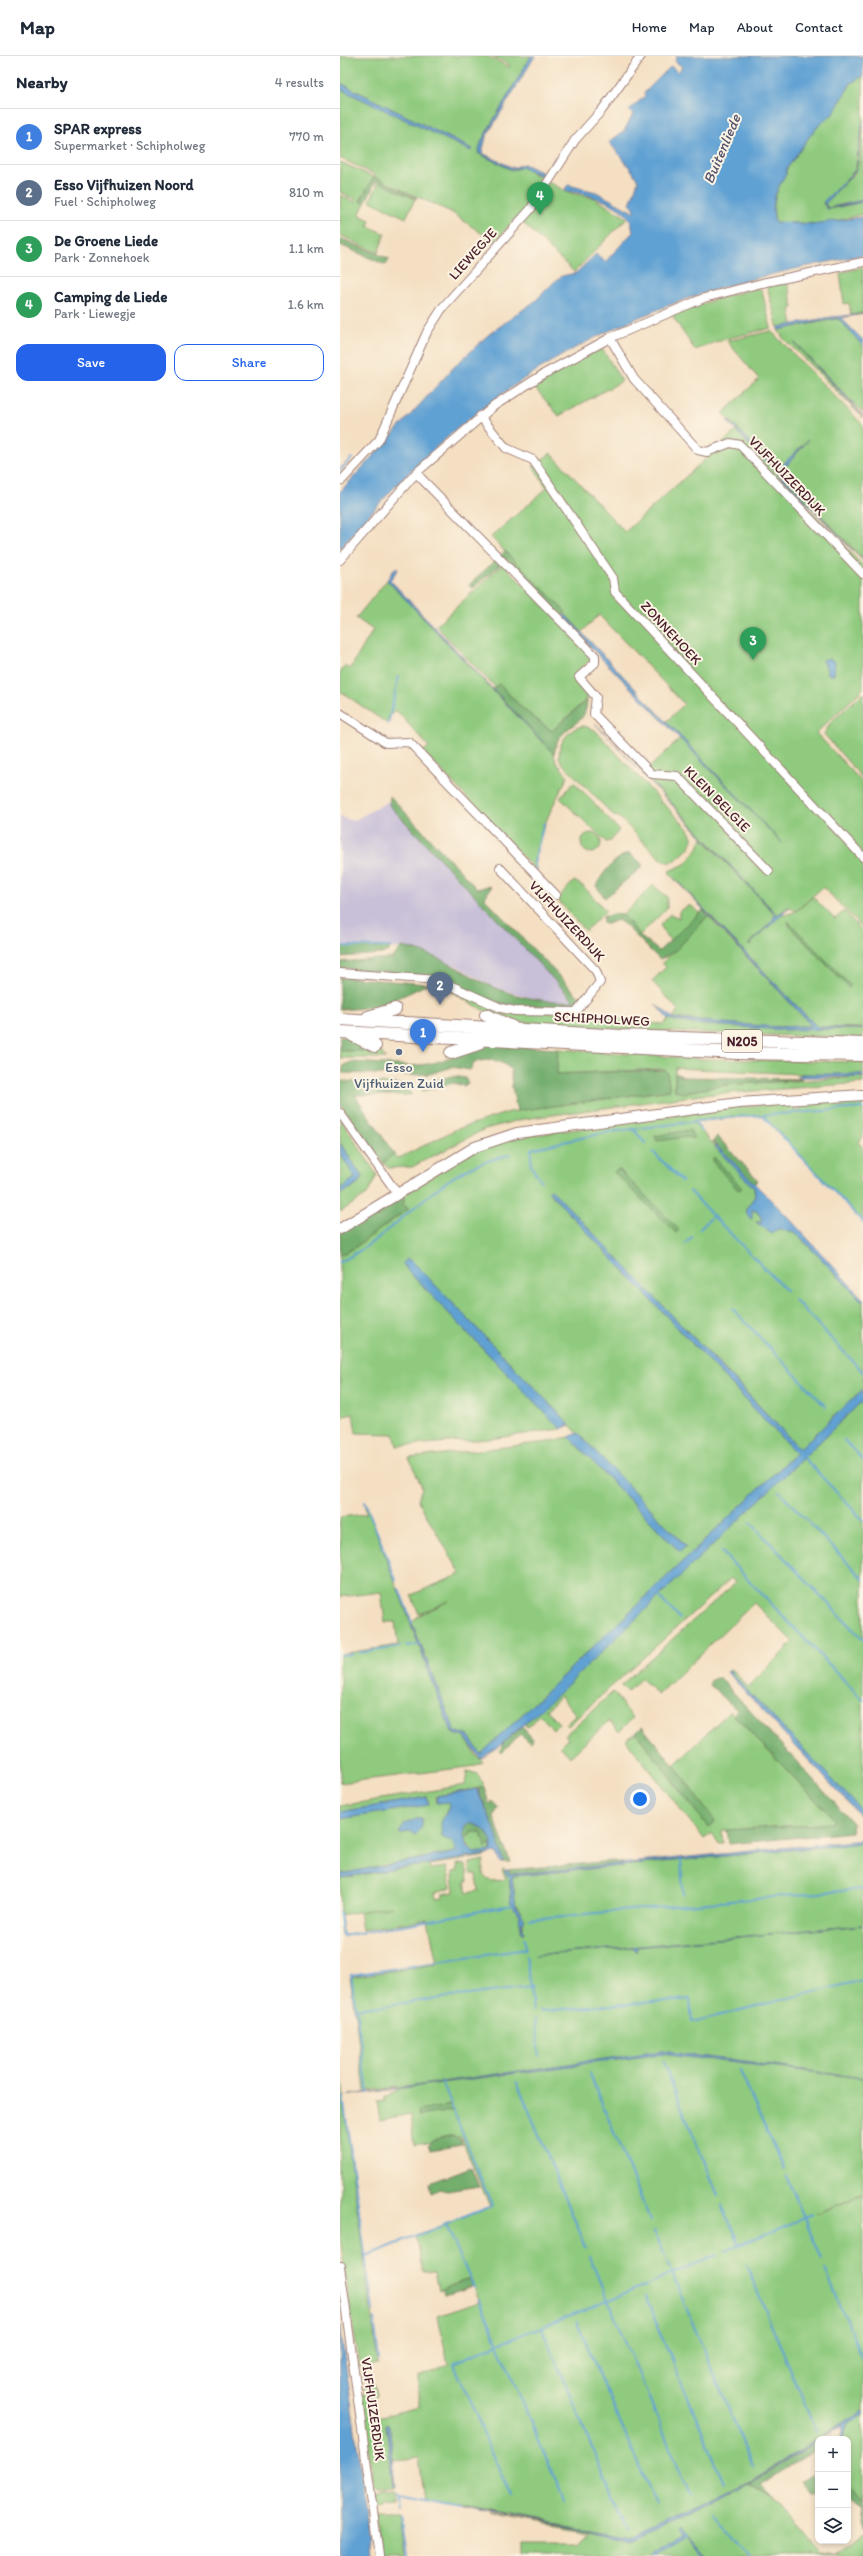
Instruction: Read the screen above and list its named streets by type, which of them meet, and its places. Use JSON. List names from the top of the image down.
{
  "streets": {
    "highway": ["SCHIPHOLWEG", "N205"],
    "street": [
      "LIEWEGJE",
      "VIJFHUIZERDIJK",
      "ZONNEHOEK",
      "KLEIN BELGIE"
    ]
  },
  "water": ["Buitenliede"],
  "places": ["Esso Vijfhuizen Zuid"],
  "page": {
    "header": "Map",
    "nav": [
      "Home",
      "Map",
      "About",
      "Contact"
    ],
    "heading": ["Nearby", "4 results"],
    "list": [
      {
        "mark": "1",
        "name": "SPAR express",
        "note": "Supermarket · Schipholweg",
        "value": "770 m"
      },
      {
        "mark": "2",
        "name": "Esso Vijfhuizen Noord",
        "note": "Fuel · Schipholweg",
        "value": "810 m"
      },
      {
        "mark": "3",
        "name": "De Groene Liede",
        "note": "Park · Zonnehoek",
        "value": "1.1 km"
      },
      {
        "mark": "4",
        "name": "Camping de Liede",
        "note": "Park · Liewegje",
        "value": "1.6 km"
      }
    ],
    "pins": [
      "4",
      "3",
      "2",
      "1"
    ],
    "buttons": ["Save", "Share"],
    "map_buttons": ["+", "−"]
  }
}
